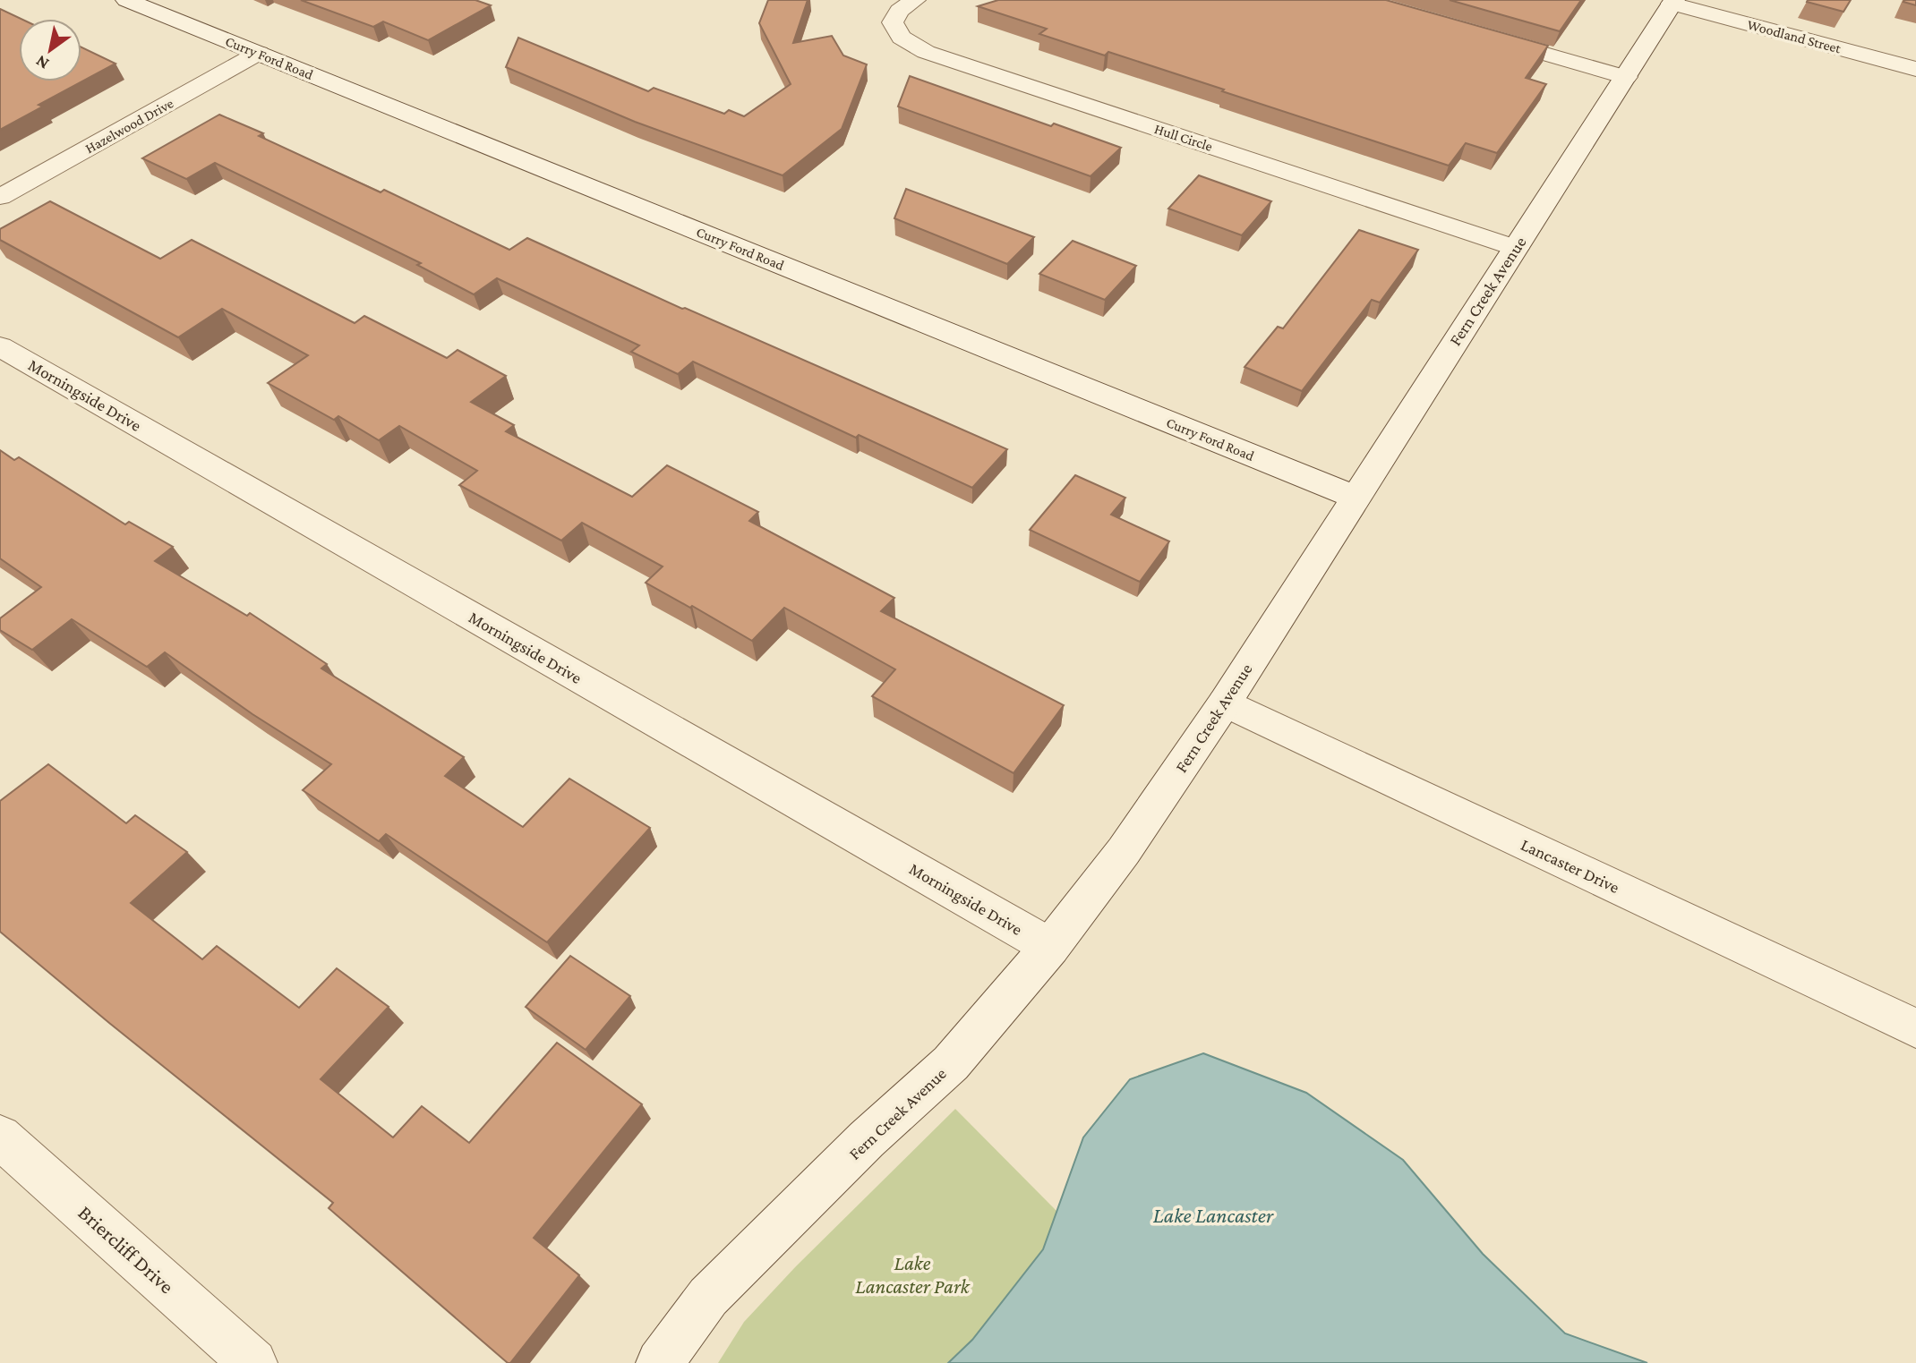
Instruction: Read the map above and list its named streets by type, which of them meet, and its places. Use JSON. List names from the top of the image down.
{
  "streets": {
    "street": [
      "Woodland Street",
      "Curry Ford Road",
      "Hazelwood Drive",
      "Hull Circle",
      "Fern Creek Avenue",
      "Morningside Drive",
      "Lancaster Drive",
      "Briercliff Drive"
    ]
  },
  "crossings": [
    ["Woodland Street", "Fern Creek Avenue"],
    ["Curry Ford Road", "Hazelwood Drive"],
    ["Curry Ford Road", "Fern Creek Avenue"],
    ["Hull Circle", "Fern Creek Avenue"],
    ["Fern Creek Avenue", "Morningside Drive"],
    ["Fern Creek Avenue", "Lancaster Drive"]
  ],
  "water": ["Lake Lancaster"],
  "parks": ["Lake Lancaster Park"],
  "north": "bottom left"
}
